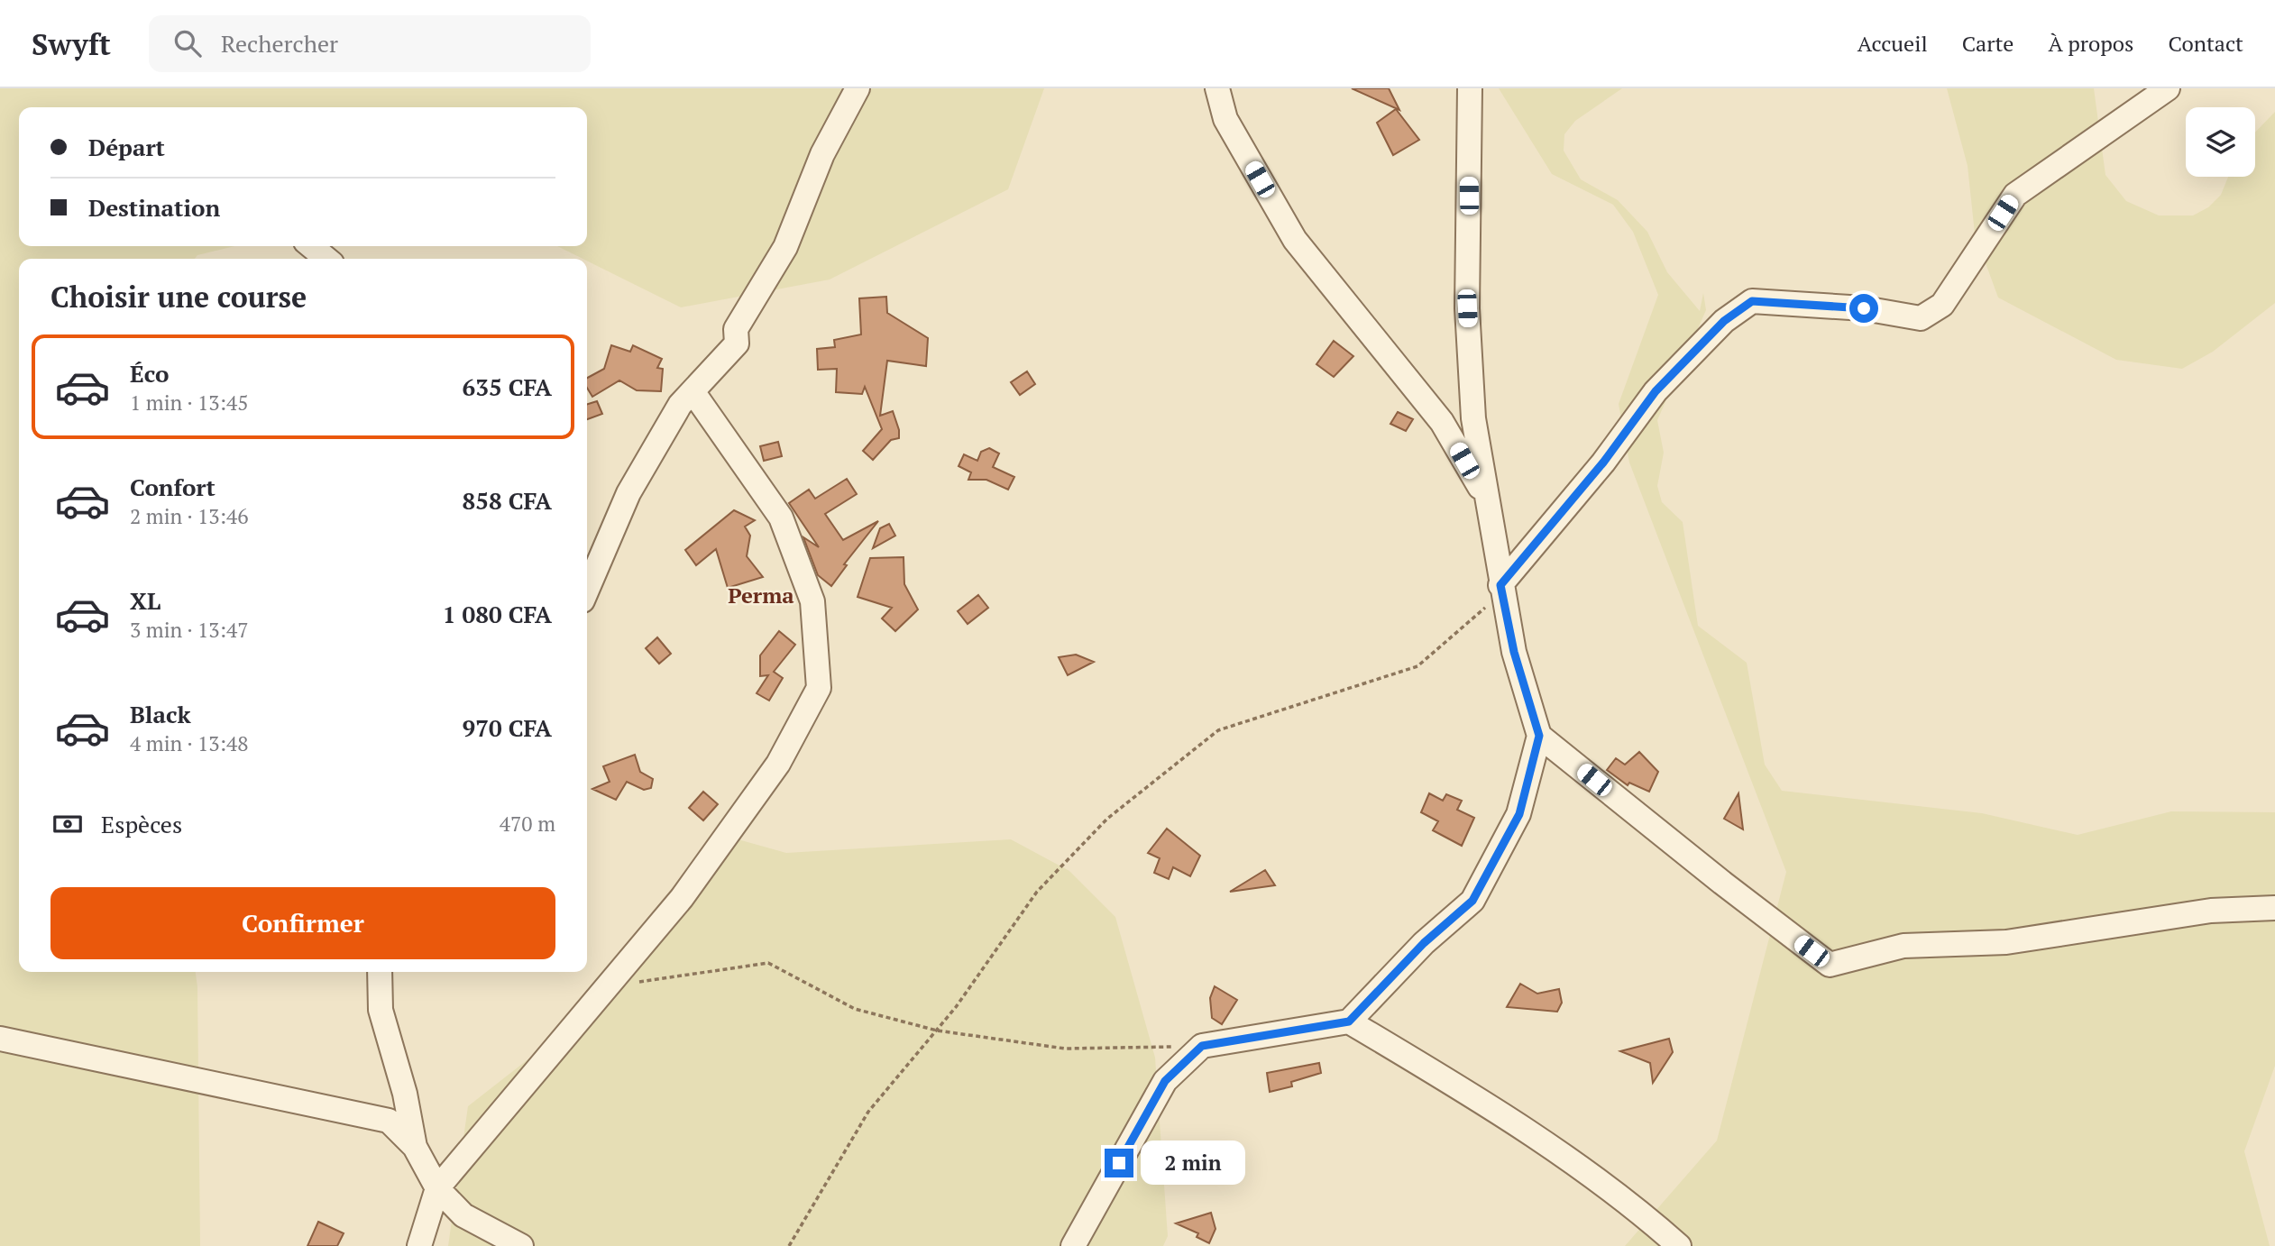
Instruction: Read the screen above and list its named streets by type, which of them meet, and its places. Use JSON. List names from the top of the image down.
{
  "districts": ["Perma"],
  "page": {
    "header": "Swyft",
    "search": "Rechercher",
    "nav": [
      "Accueil",
      "Carte",
      "À propos",
      "Contact"
    ],
    "banner": ["Départ", "Destination"],
    "heading": "Choisir une course",
    "list": [
      {
        "name": "Éco",
        "note": "1 min · 13:45",
        "value": "635 CFA"
      },
      {
        "name": "Confort",
        "note": "2 min · 13:46",
        "value": "858 CFA"
      },
      {
        "name": "XL",
        "note": "3 min · 13:47",
        "value": "1 080 CFA"
      },
      {
        "name": "Black",
        "note": "4 min · 13:48",
        "value": "970 CFA"
      }
    ],
    "pay": ["Espèces", "470 m"],
    "buttons": "Confirmer",
    "bubble": "2 min"
  }
}
